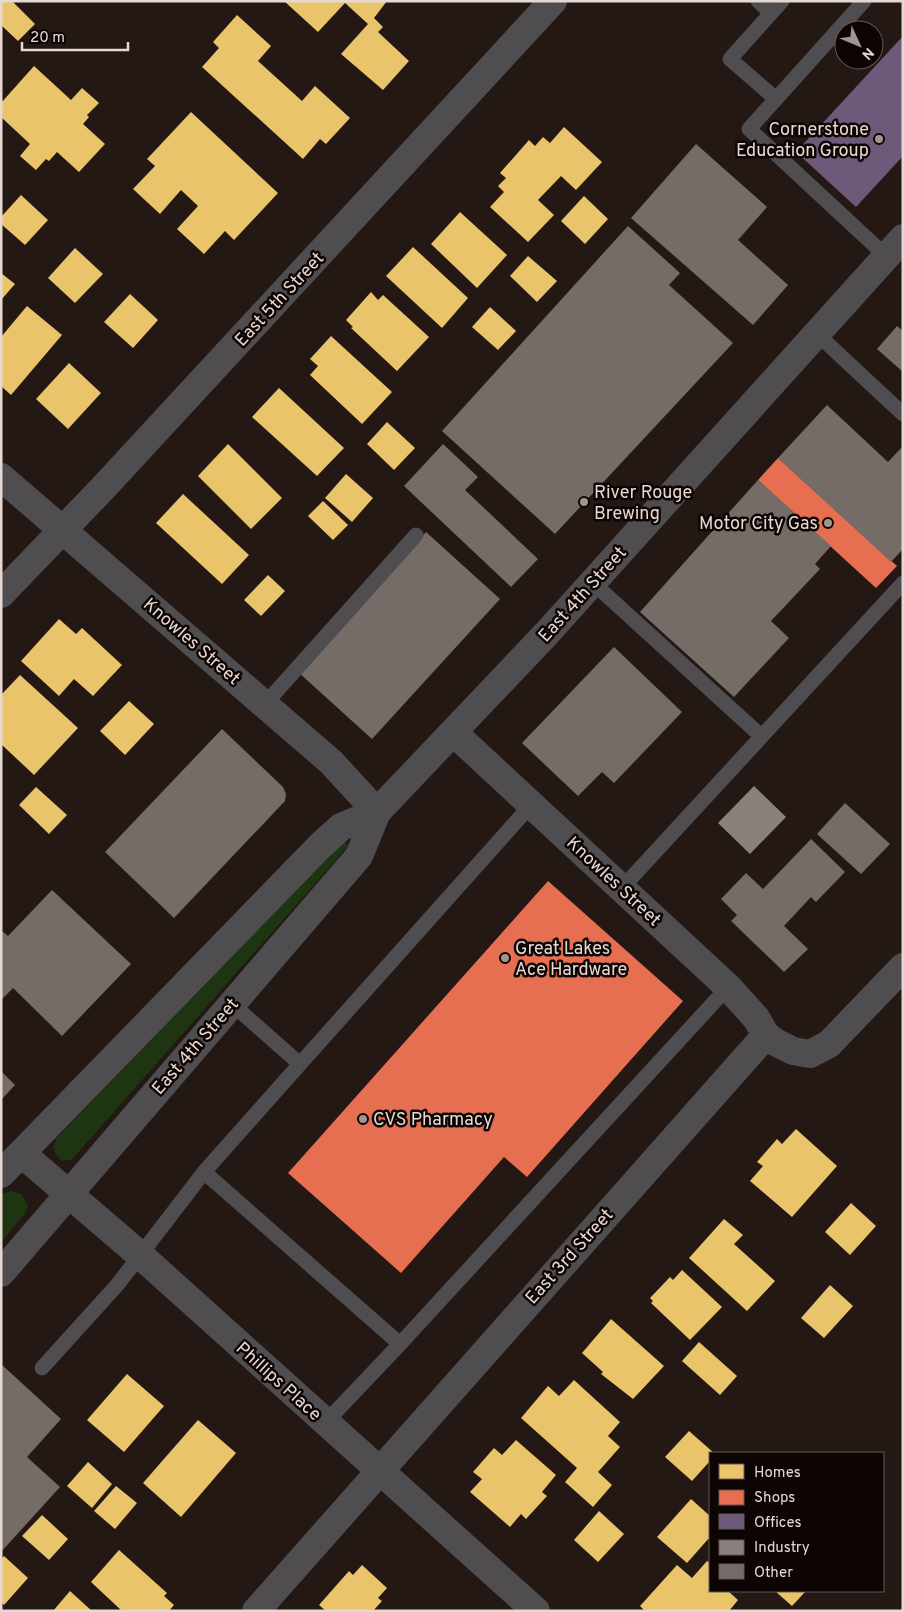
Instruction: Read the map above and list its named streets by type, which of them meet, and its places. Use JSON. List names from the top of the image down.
{
  "streets": {
    "street": [
      "East 5th Street",
      "East 4th Street",
      "Knowles Street",
      "East 3rd Street",
      "Phillips Place"
    ]
  },
  "crossings": [
    ["East 5th Street", "Knowles Street"],
    ["East 4th Street", "Knowles Street"],
    ["East 4th Street", "Phillips Place"],
    ["Knowles Street", "East 3rd Street"],
    ["East 3rd Street", "Phillips Place"]
  ],
  "places": [
    "Cornerstone Education Group",
    "River Rouge Brewing",
    "Motor City Gas",
    "Great Lakes Ace Hardware",
    "CVS Pharmacy"
  ],
  "legend": [
    "Homes",
    "Shops",
    "Offices",
    "Industry",
    "Other"
  ],
  "scale_bar": "20 m",
  "north": "bottom right"
}
